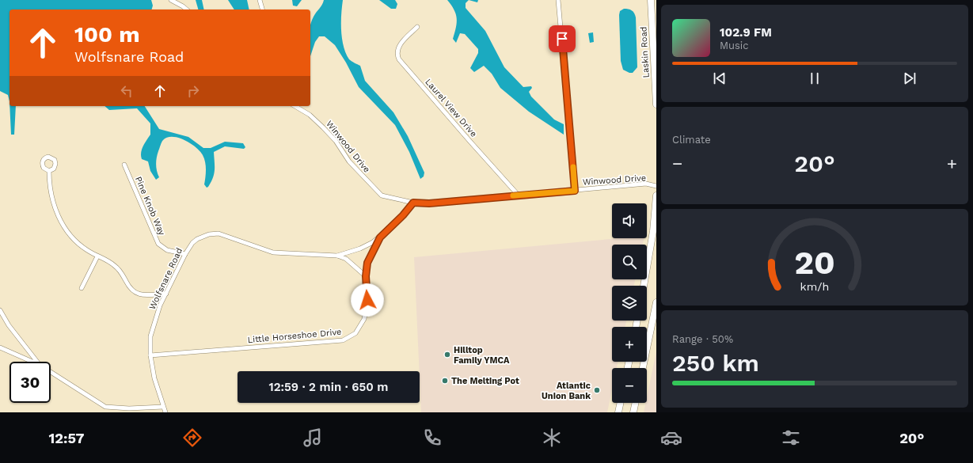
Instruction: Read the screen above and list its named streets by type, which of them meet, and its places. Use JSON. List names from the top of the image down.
{
  "streets": {
    "main road": ["Laskin Road"],
    "street": [
      "Laurel View Drive",
      "Winwood Drive",
      "Pine Knob Way",
      "Wolfsnare Road",
      "Little Horseshoe Drive"
    ]
  },
  "crossings": [
    ["Laurel View Drive", "Winwood Drive"],
    ["Winwood Drive", "Wolfsnare Road"],
    ["Pine Knob Way", "Wolfsnare Road"],
    ["Wolfsnare Road", "Little Horseshoe Drive"]
  ],
  "places": ["Hilltop Family YMCA", "The Melting Pot", "Atlantic Union Bank"],
  "page": {
    "turn": ["100 m", "Wolfsnare Road"],
    "song": ["102.9 FM", "Music"],
    "tile": [
      "Climate",
      ["Range · 50%", "250 km"]
    ],
    "heat": ["−", "20°", "+"],
    "map_buttons": ["+", "−"],
    "limit": "30",
    "trip": "12:59 · 2 min · 650 m",
    "tabs": ["12:57", "20°"],
    "gauge": ["20", "km/h"]
  }
}
